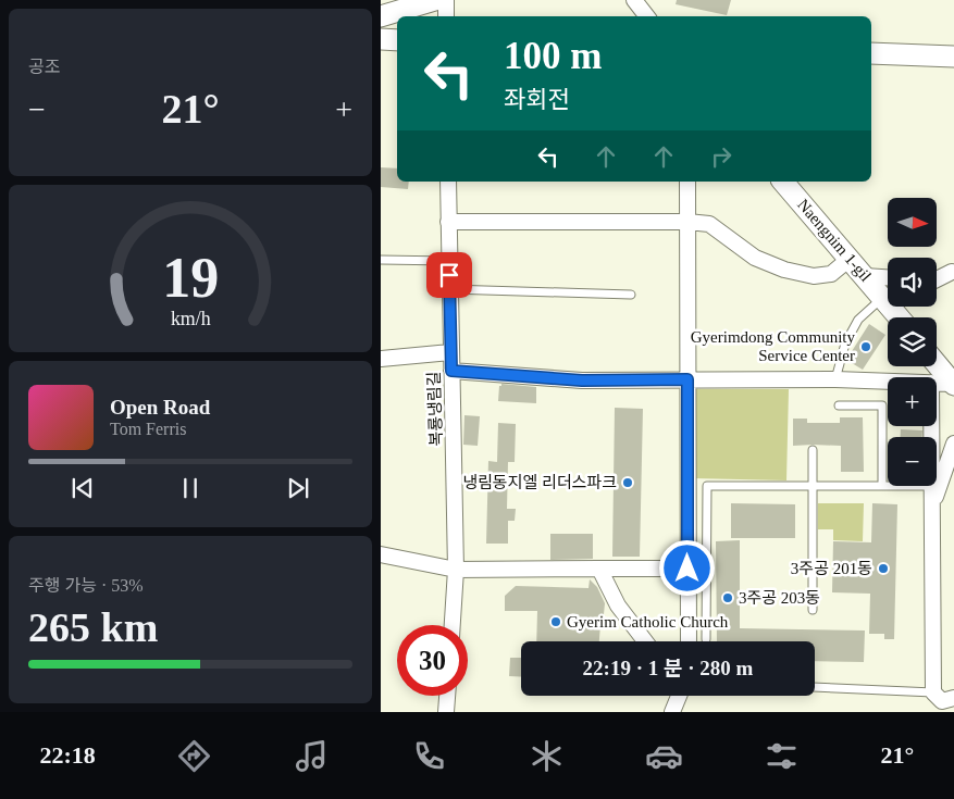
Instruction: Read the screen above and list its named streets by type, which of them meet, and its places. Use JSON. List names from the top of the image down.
{
  "streets": {
    "street": ["Naengnim 1-gil", "복룡냉림길"]
  },
  "places": [
    "Gyerimdong Community Service Center",
    "냉림동지엘 리더스파크",
    "3주공 201동",
    "3주공 203동",
    "Gyerim Catholic Church"
  ],
  "north": "right",
  "page": {
    "tile": [
      "공조",
      ["주행 가능 · 53%", "265 km"]
    ],
    "turn": ["100 m", "좌회전"],
    "heat": ["−", "21°", "+"],
    "map_buttons": ["+", "−"],
    "song": ["Open Road", "Tom Ferris"],
    "limit": "30",
    "trip": "22:19 · 1 분 · 280 m",
    "tabs": ["22:18", "21°"],
    "gauge": ["19", "km/h"]
  }
}
